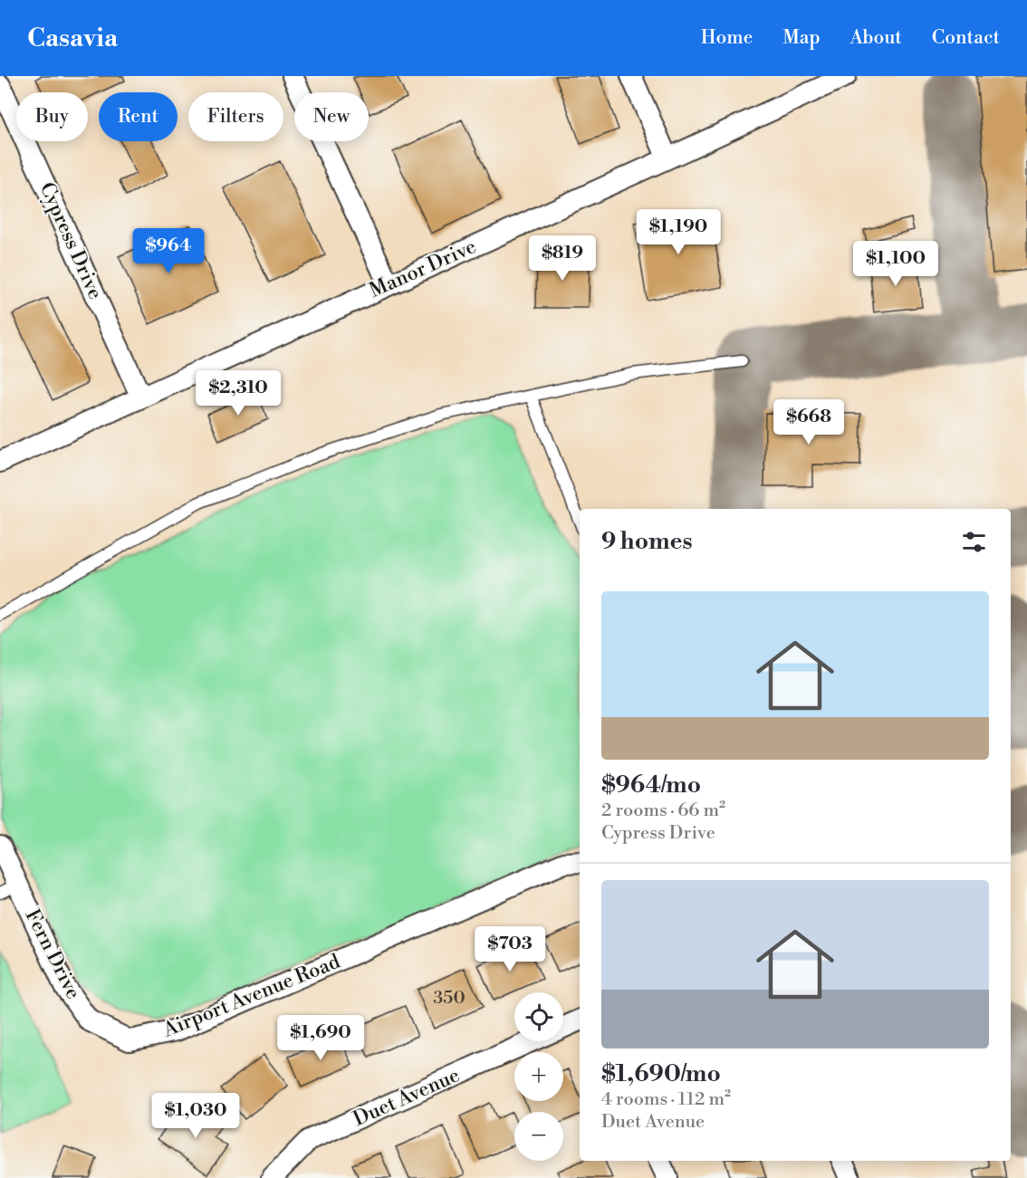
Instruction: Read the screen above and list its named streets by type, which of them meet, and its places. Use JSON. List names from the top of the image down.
{
  "streets": {
    "street": [
      "Cypress Drive",
      "Manor Drive",
      "Fern Drive",
      "Airport Avenue Road",
      "Duet Avenue"
    ]
  },
  "crossings": [
    ["Cypress Drive", "Manor Drive"],
    ["Fern Drive", "Airport Avenue Road"]
  ],
  "house_numbers": ["350"],
  "page": {
    "header": "Casavia",
    "nav": [
      "Home",
      "Map",
      "About",
      "Contact"
    ],
    "chip": [
      "Buy",
      "Rent",
      "Filters",
      "New"
    ],
    "price": [
      "$1,190",
      "$964",
      "$819",
      "$1,100",
      "$2,310",
      "$668",
      "$703",
      "$1,690",
      "$1,030"
    ],
    "heading": "9 homes",
    "list": [
      {
        "name": "$964/mo",
        "note": "2 rooms · 66 m² · Cypress Drive"
      },
      {
        "name": "$1,690/mo",
        "note": "4 rooms · 112 m² · Duet Avenue"
      }
    ],
    "map_buttons": ["+", "−"]
  }
}
